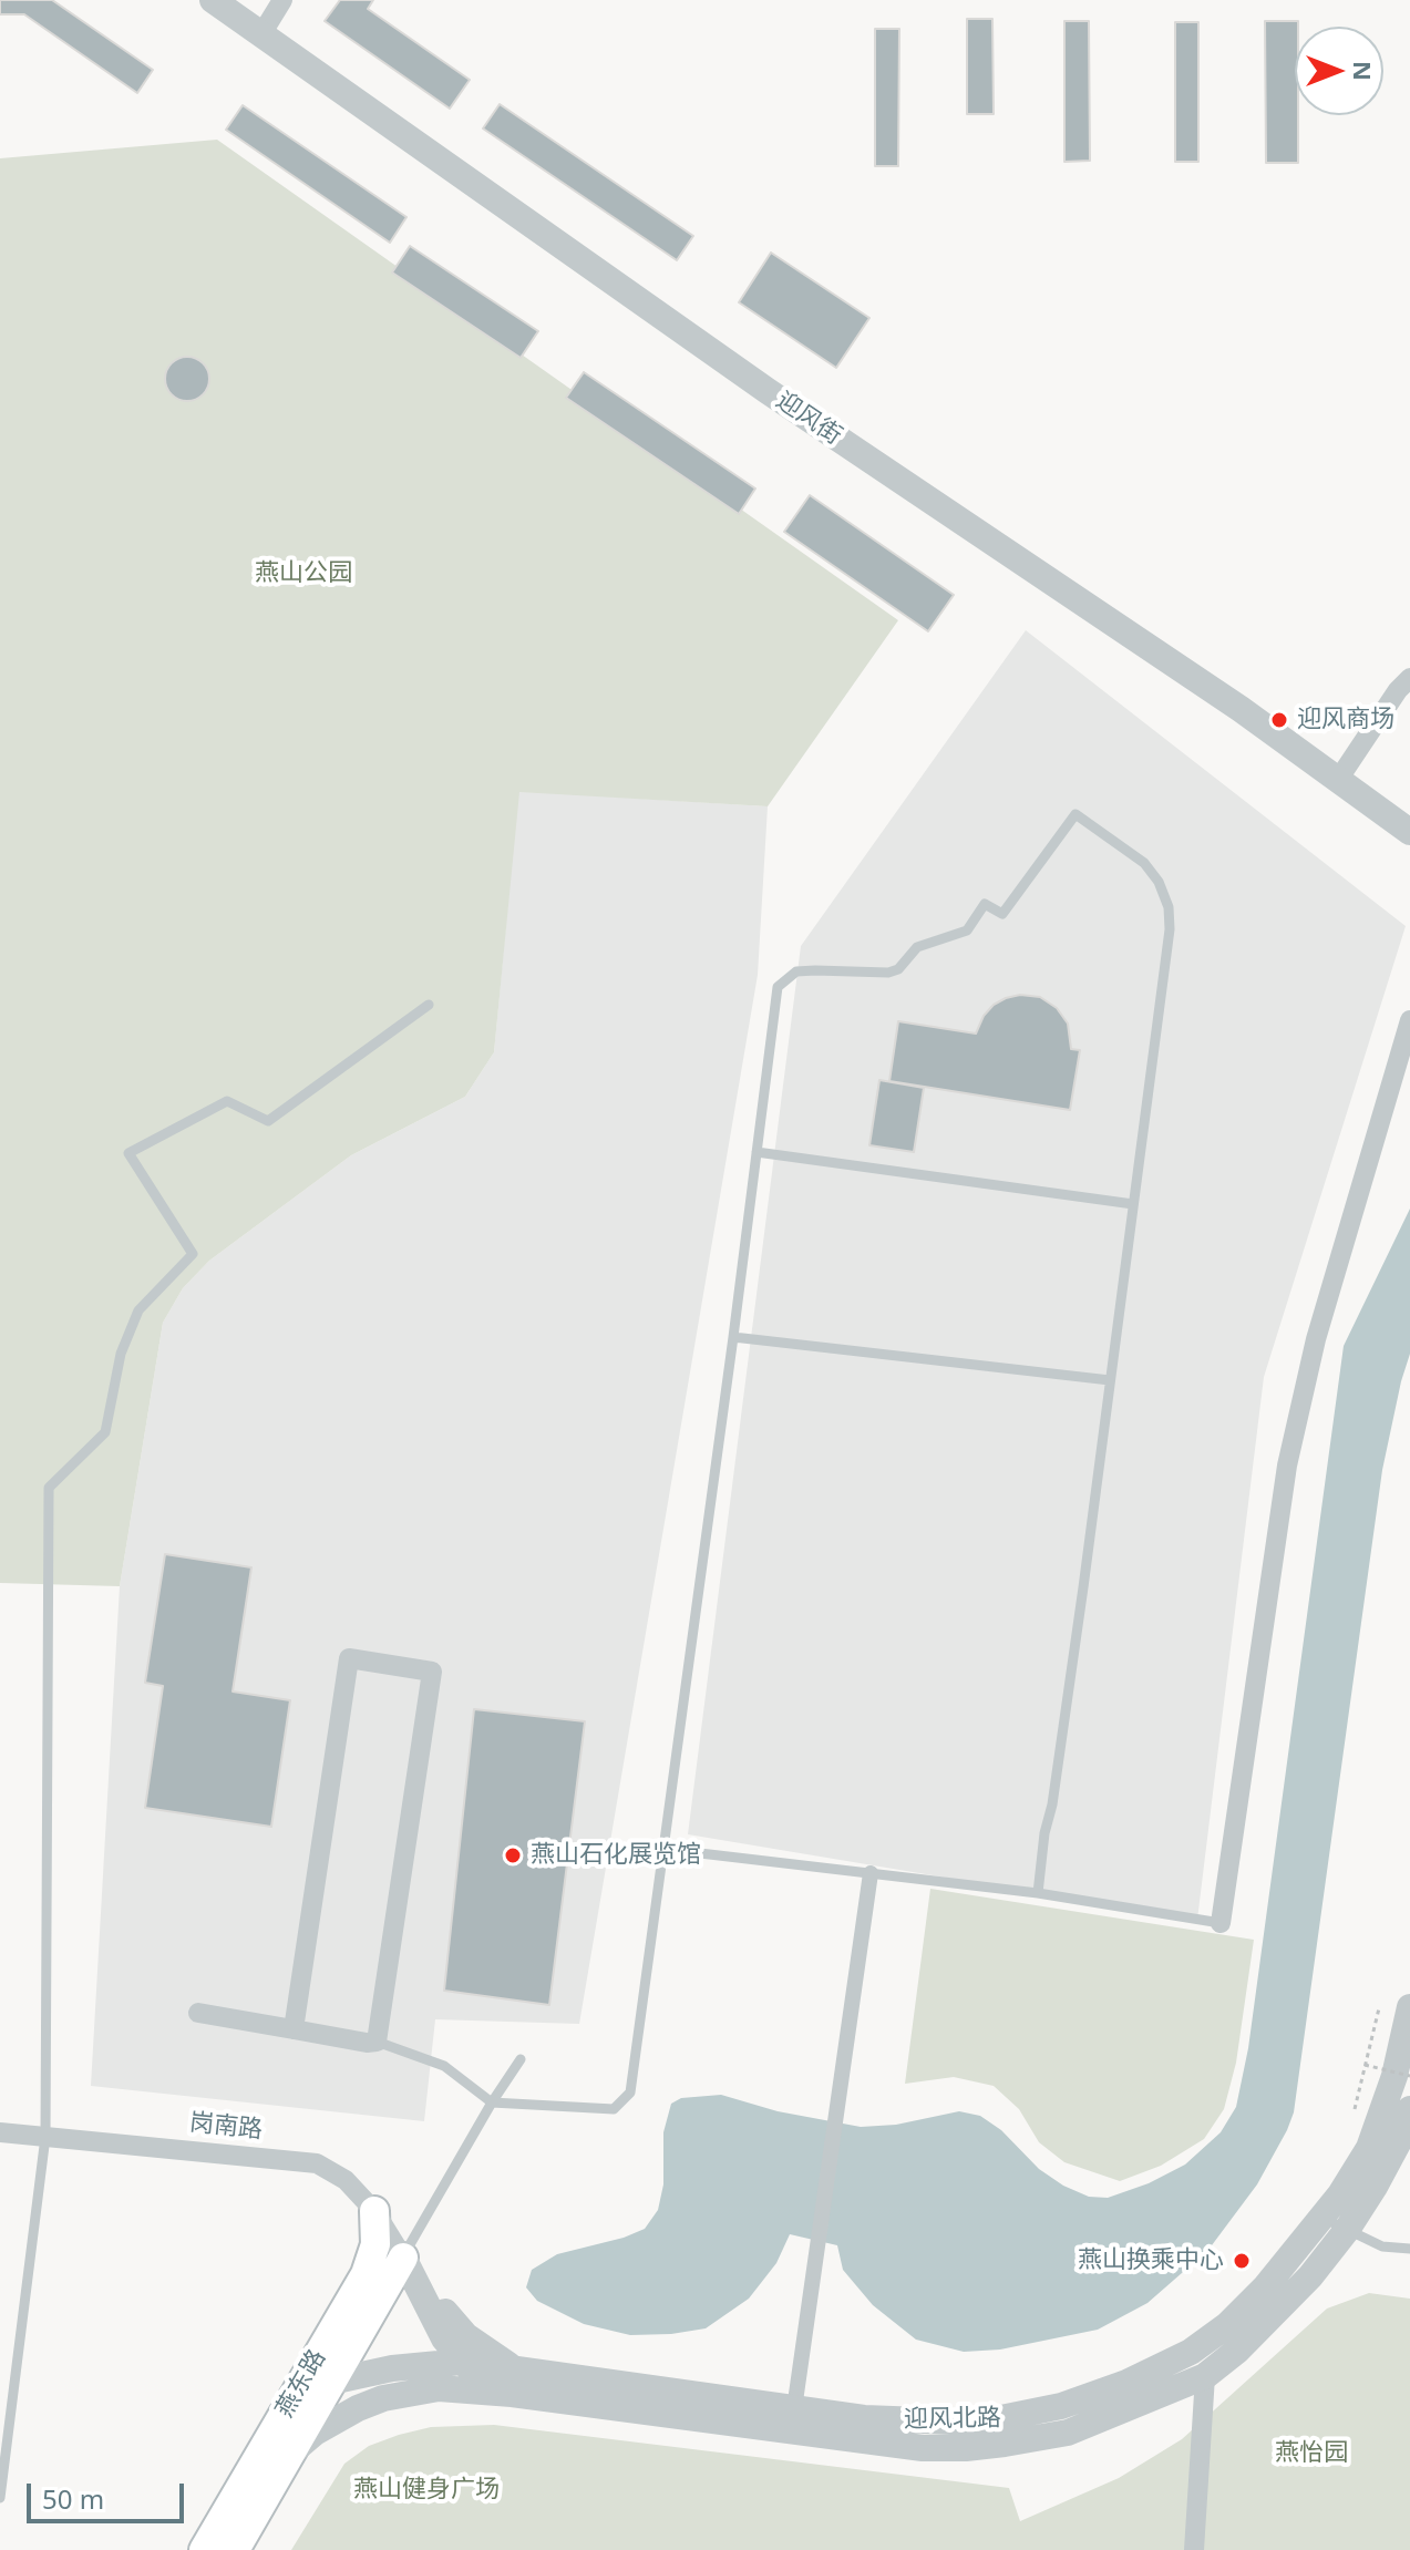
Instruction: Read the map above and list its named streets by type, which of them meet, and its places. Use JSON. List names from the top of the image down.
{
  "streets": {
    "main road": ["燕东路"],
    "street": ["迎风街", "岗南路", "迎风北路"]
  },
  "crossings": [
    ["岗南路", "燕东路"],
    ["燕东路", "迎风北路"]
  ],
  "parks": ["燕山公园", "燕怡园", "燕山健身广场"],
  "places": ["迎风商场", "燕山石化展览馆", "燕山换乘中心"],
  "scale_bar": "50 m",
  "north": "right"
}
